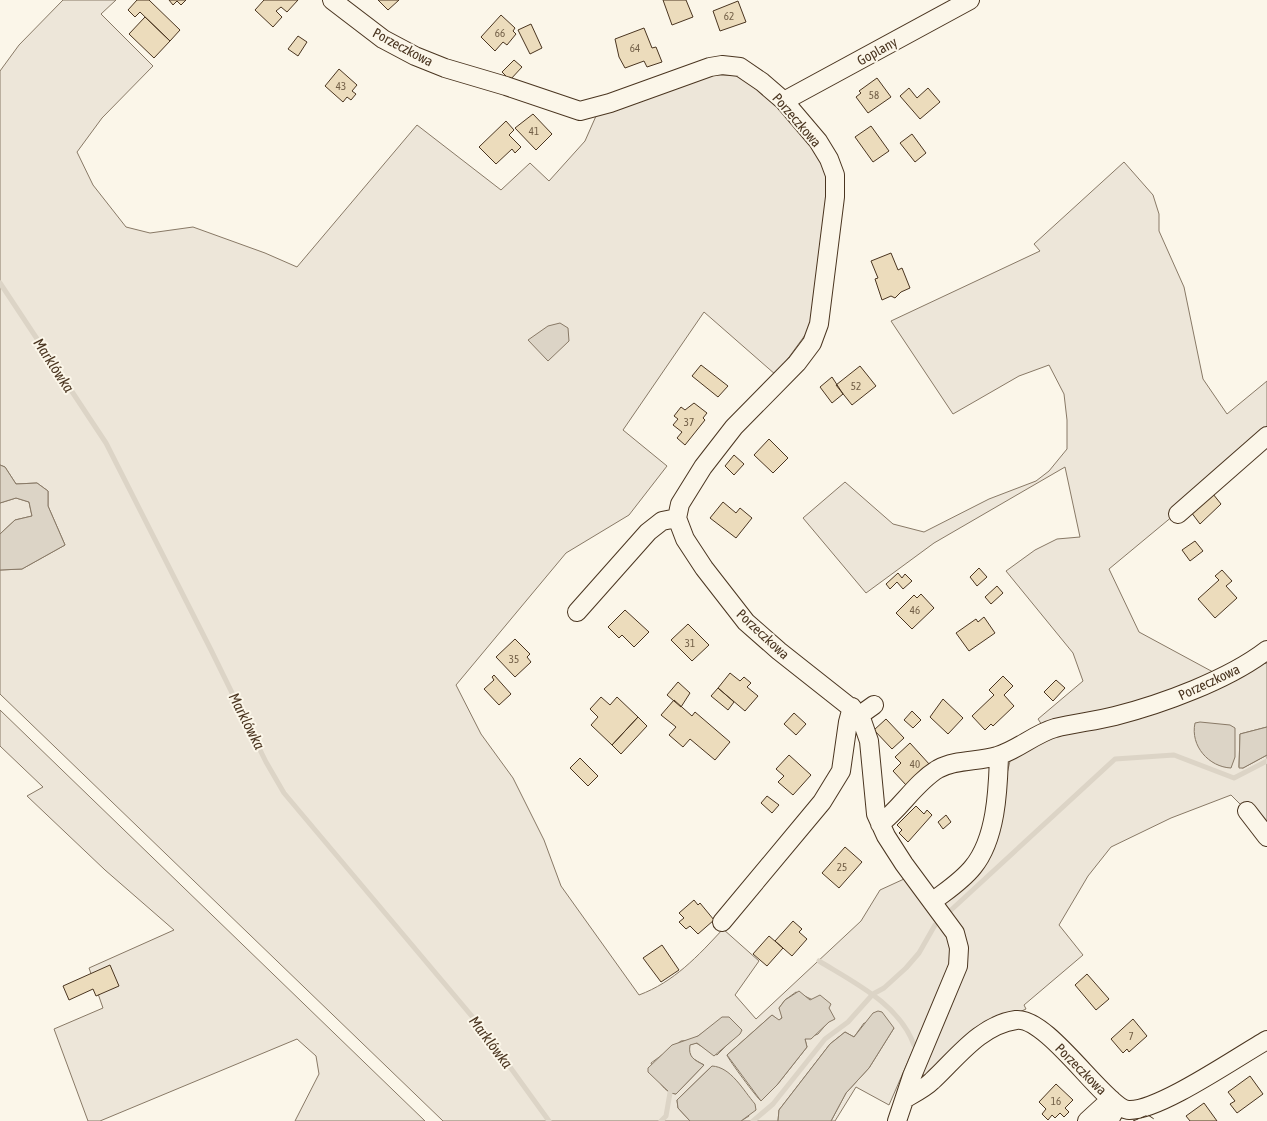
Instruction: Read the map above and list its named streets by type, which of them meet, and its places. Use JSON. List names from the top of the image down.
{
  "streets": {
    "street": ["Porzeczkowa", "Goplany"]
  },
  "crossings": [
    ["Porzeczkowa", "Goplany"]
  ],
  "water": ["Marklówka"],
  "house_numbers": [
    "62",
    "66",
    "64",
    "43",
    "58",
    "41",
    "52",
    "37",
    "46",
    "31",
    "35",
    "40",
    "25",
    "7",
    "16"
  ]
}
